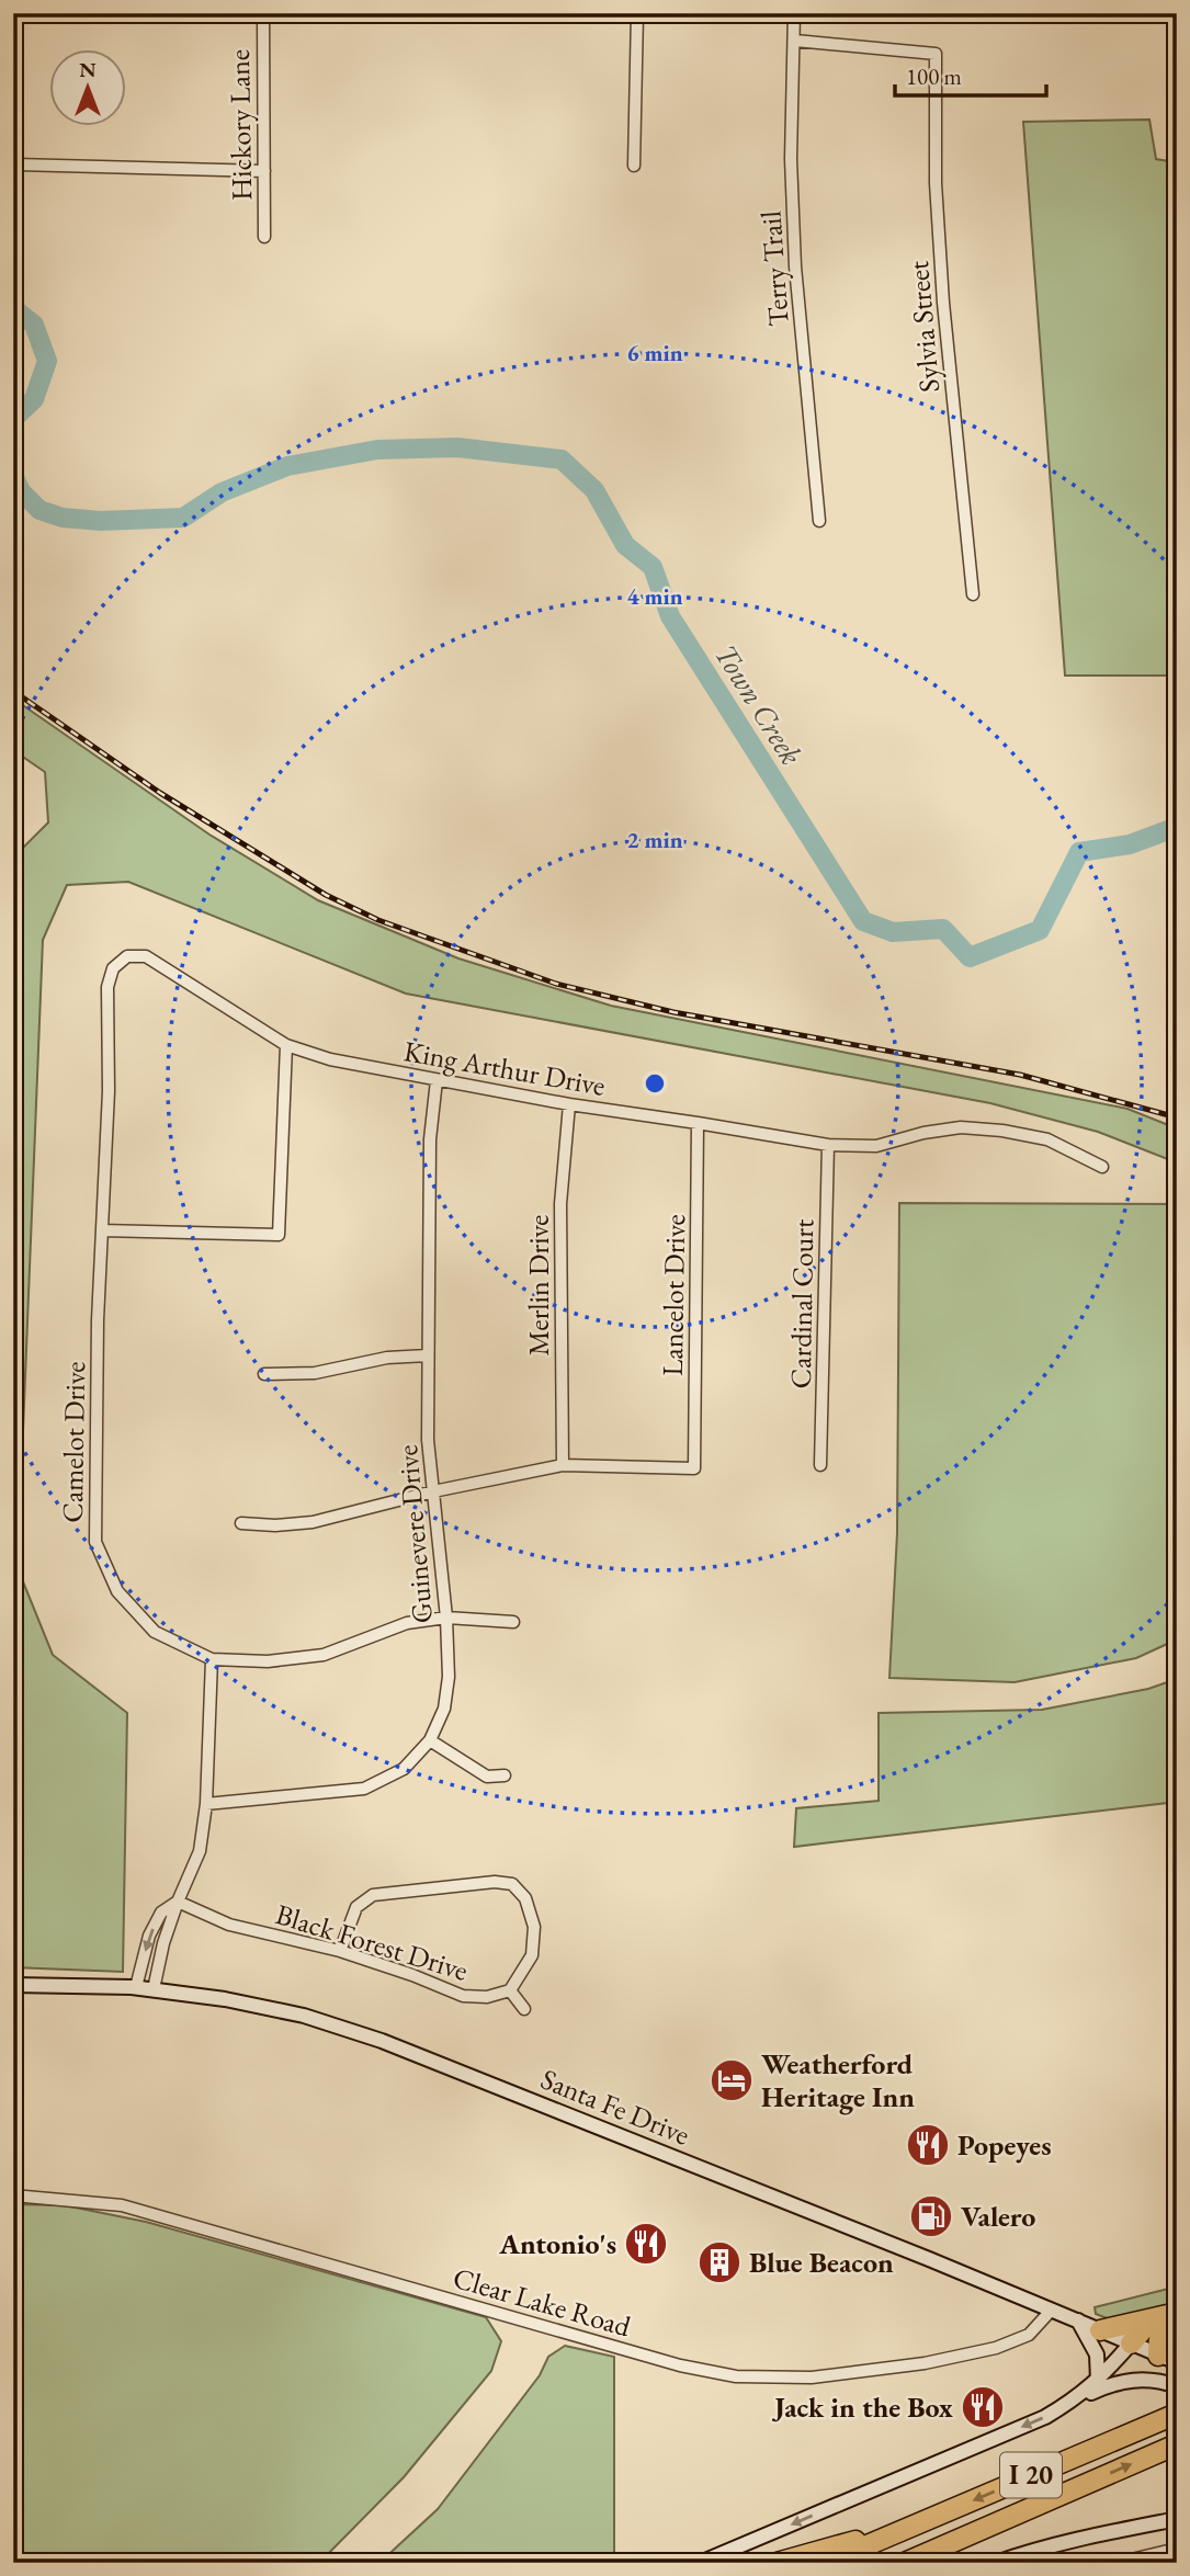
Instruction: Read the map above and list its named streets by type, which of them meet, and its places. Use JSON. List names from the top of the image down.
{
  "streets": {
    "highway": ["I 20"],
    "main road": ["Santa Fe Drive"],
    "street": [
      "Hickory Lane",
      "Terry Trail",
      "Sylvia Street",
      "King Arthur Drive",
      "Merlin Drive",
      "Lancelot Drive",
      "Cardinal Court",
      "Camelot Drive",
      "Guinevere Drive",
      "Black Forest Drive",
      "Clear Lake Road"
    ]
  },
  "crossings": [
    ["Terry Trail", "Sylvia Street"],
    ["King Arthur Drive", "Merlin Drive"],
    ["King Arthur Drive", "Lancelot Drive"],
    ["King Arthur Drive", "Cardinal Court"],
    ["King Arthur Drive", "Camelot Drive"],
    ["King Arthur Drive", "Guinevere Drive"],
    ["Merlin Drive", "Lancelot Drive"],
    ["Camelot Drive", "Guinevere Drive"],
    ["Santa Fe Drive", "Clear Lake Road"]
  ],
  "water": ["Town Creek"],
  "places": {
    "hotel": ["Weatherford Heritage Inn"],
    "restaurant": ["Popeyes", "Antonio's", "Jack in the Box"],
    "fuel station": ["Valero"],
    "building": ["Blue Beacon"]
  },
  "scale_bar": "100 m",
  "north": "top",
  "rings": ["6 min", "4 min", "2 min"]
}
